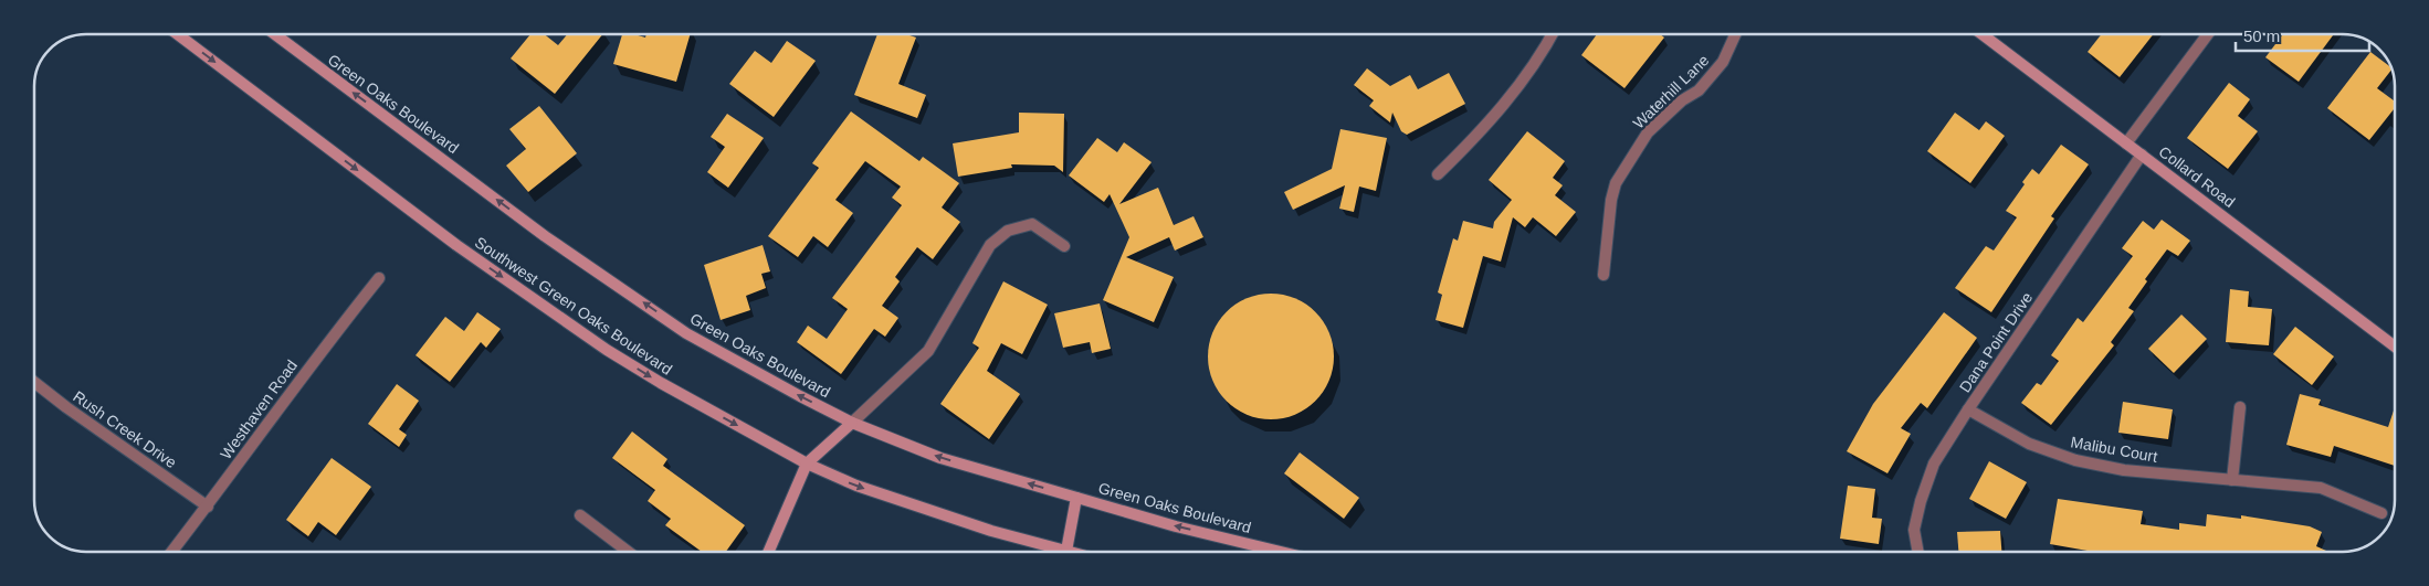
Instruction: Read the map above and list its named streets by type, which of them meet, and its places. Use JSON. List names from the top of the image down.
{
  "streets": {
    "main road": ["Green Oaks Boulevard", "Collard Road", "Southwest Green Oaks Boulevard"],
    "street": [
      "Waterhill Lane",
      "Dana Point Drive",
      "Westhaven Road",
      "Rush Creek Drive",
      "Malibu Court"
    ]
  },
  "crossings": [
    ["Collard Road", "Dana Point Drive"],
    ["Dana Point Drive", "Malibu Court"],
    ["Westhaven Road", "Rush Creek Drive"]
  ],
  "one_way": ["Green Oaks Boulevard", "Southwest Green Oaks Boulevard"],
  "scale_bar": "50 m"
}
